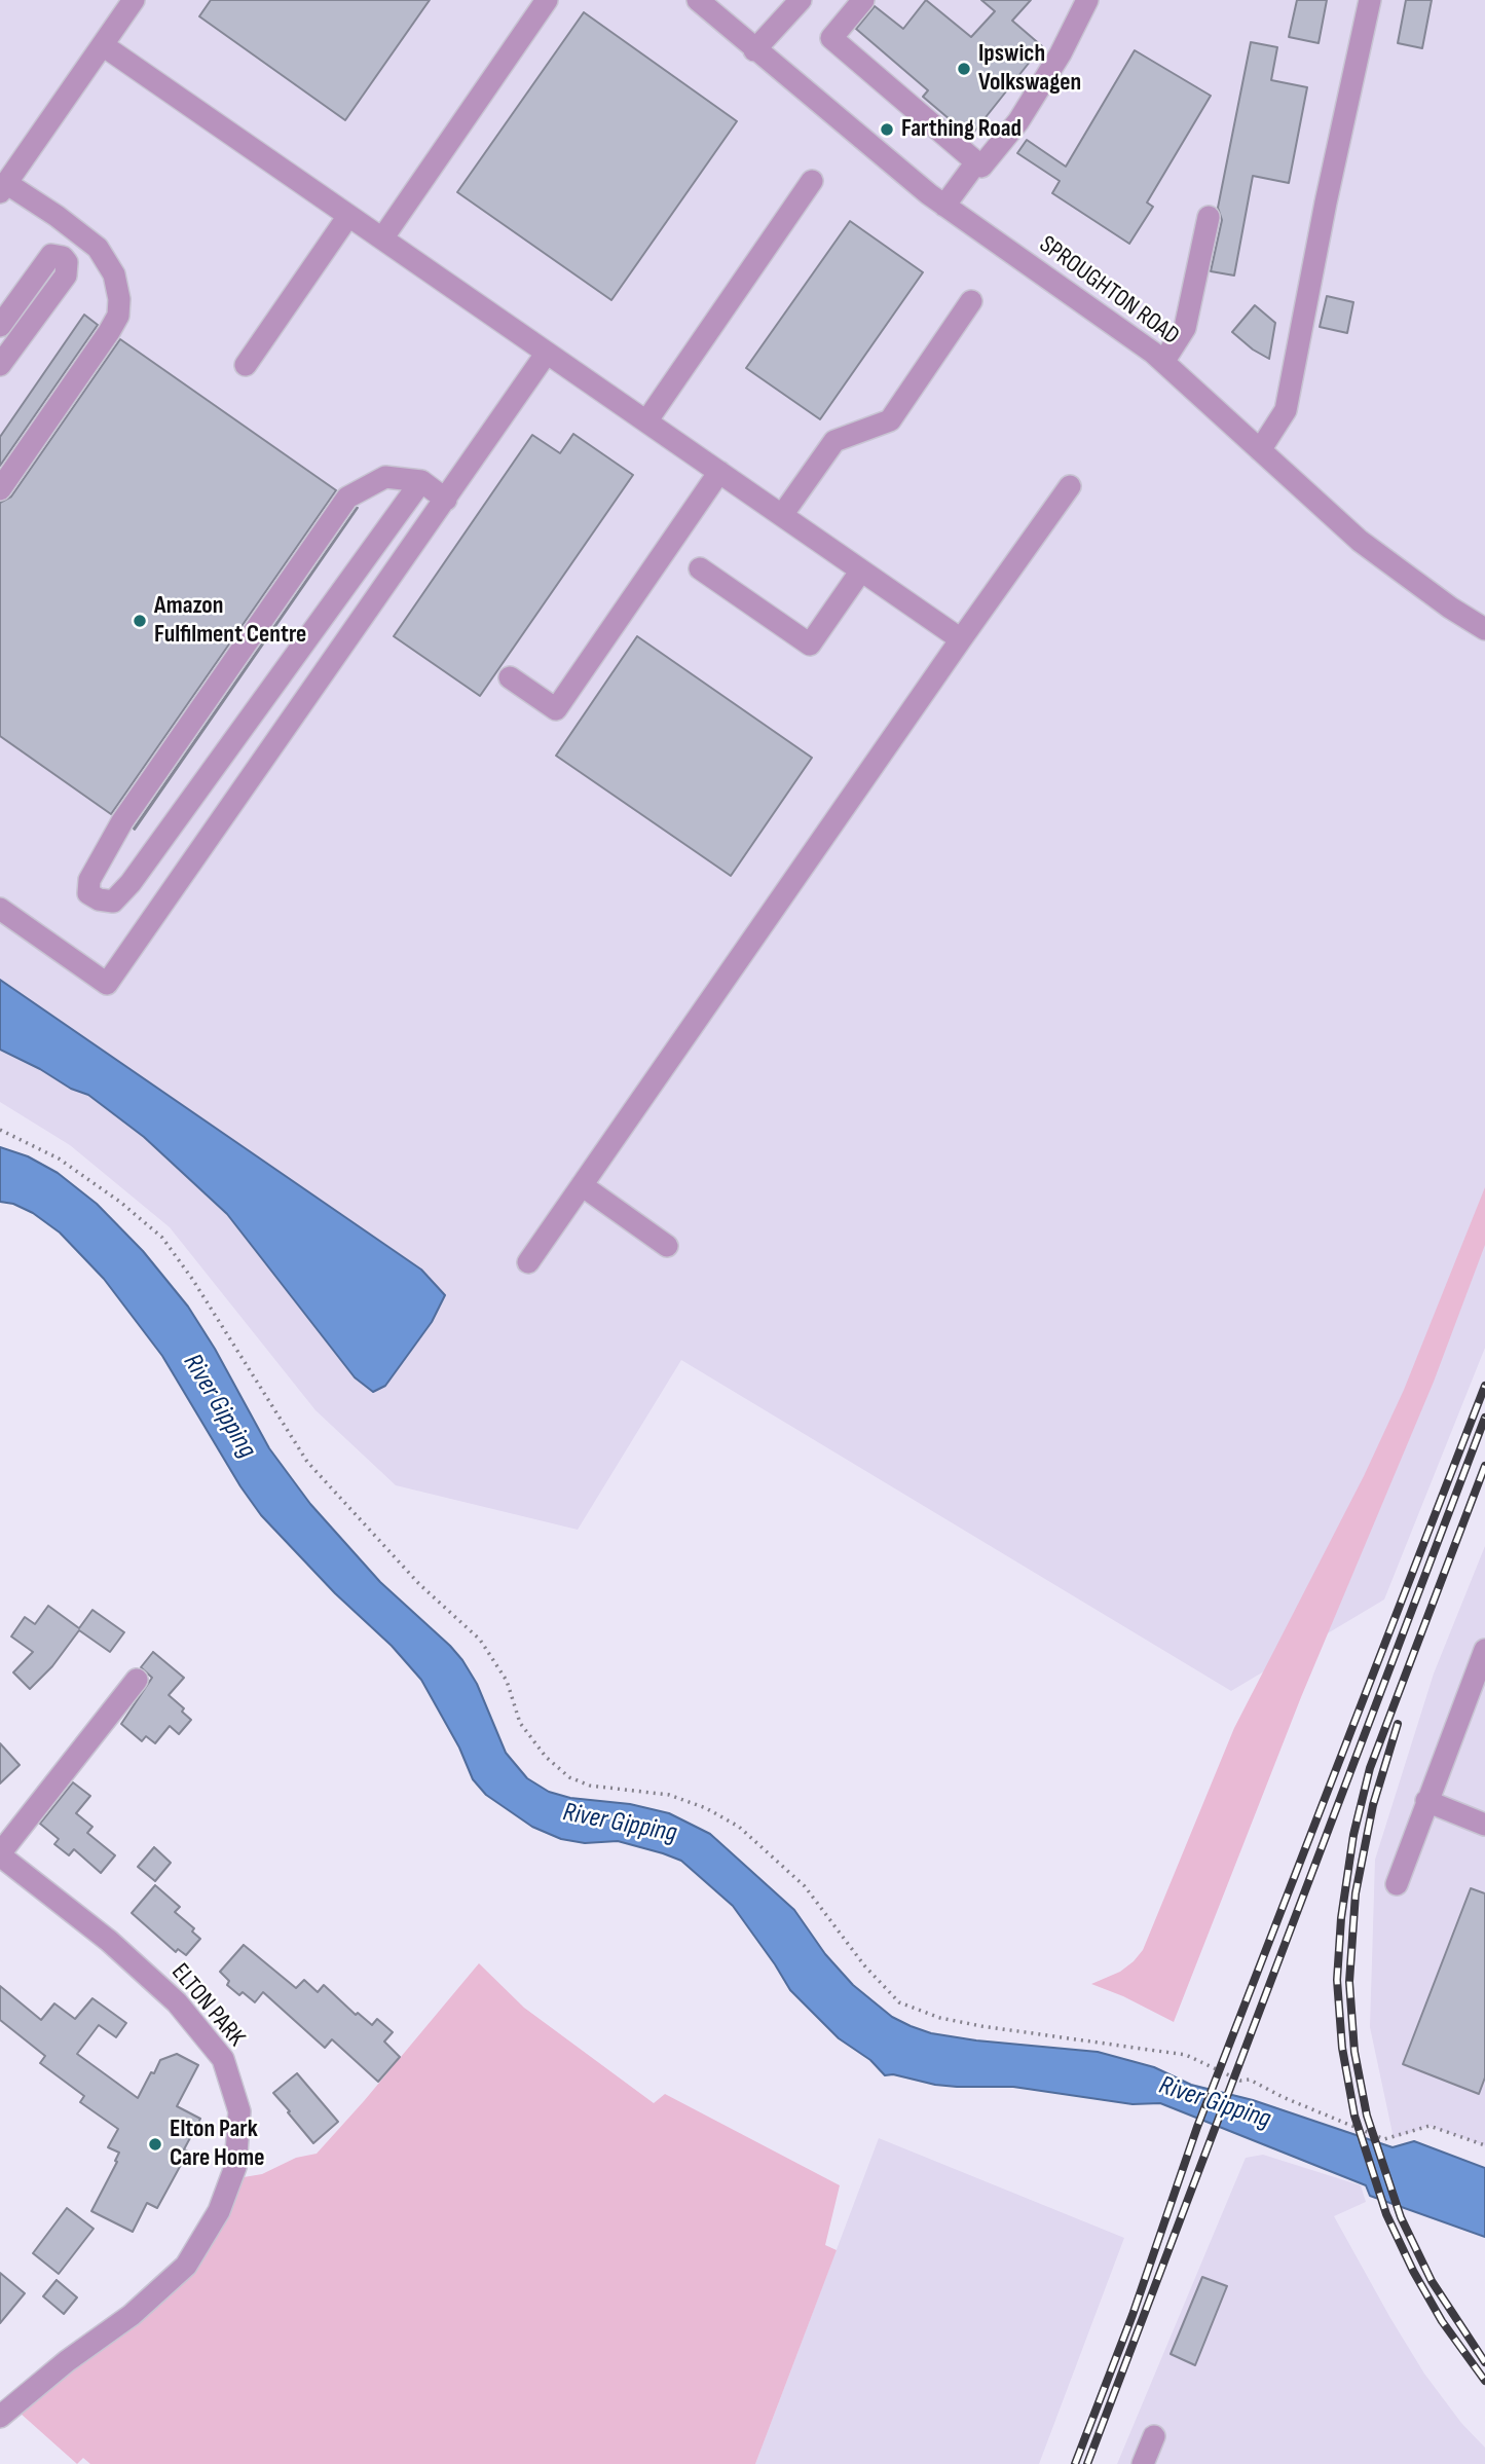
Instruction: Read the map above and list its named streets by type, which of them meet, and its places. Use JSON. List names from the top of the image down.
{
  "streets": {
    "street": ["SPROUGHTON ROAD", "ELTON PARK"]
  },
  "water": ["River Gipping"],
  "places": [
    "Ipswich Volkswagen",
    "Farthing Road",
    "Amazon Fulfilment Centre",
    "Elton Park Care Home"
  ]
}
